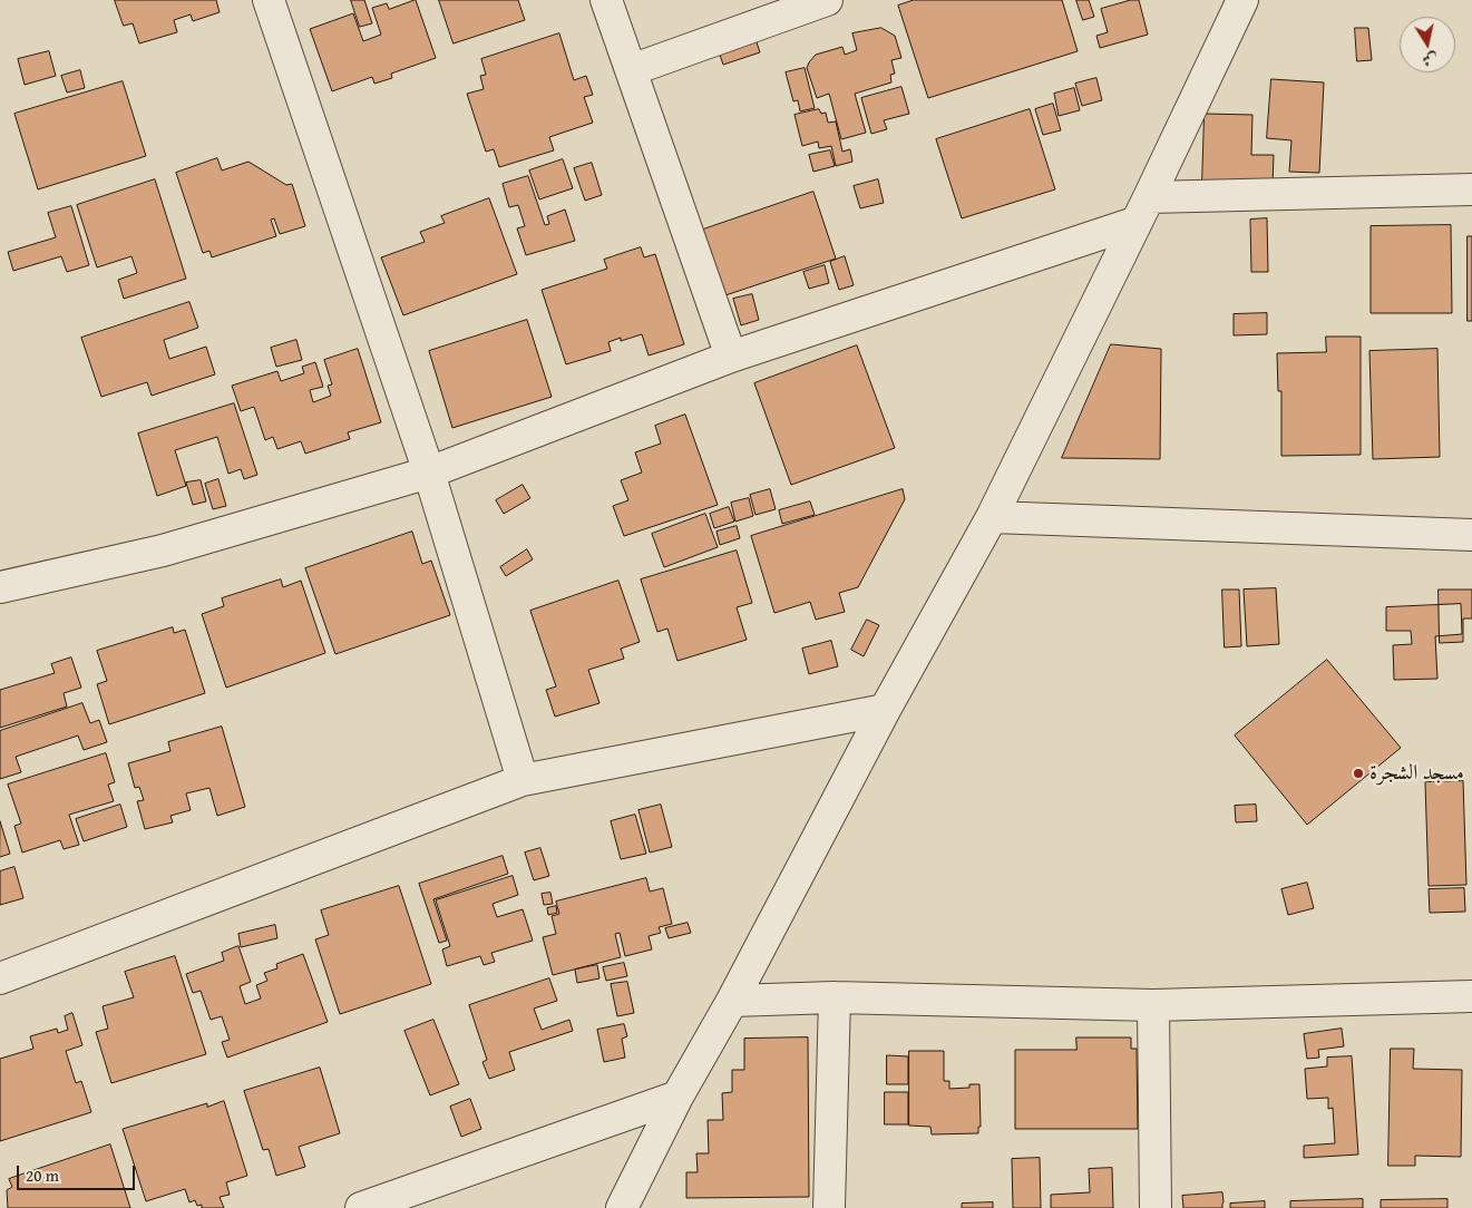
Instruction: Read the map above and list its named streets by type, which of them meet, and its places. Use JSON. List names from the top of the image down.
{
  "places": ["مسجد الشجرة"],
  "scale_bar": "20 m",
  "north": "bottom"
}
